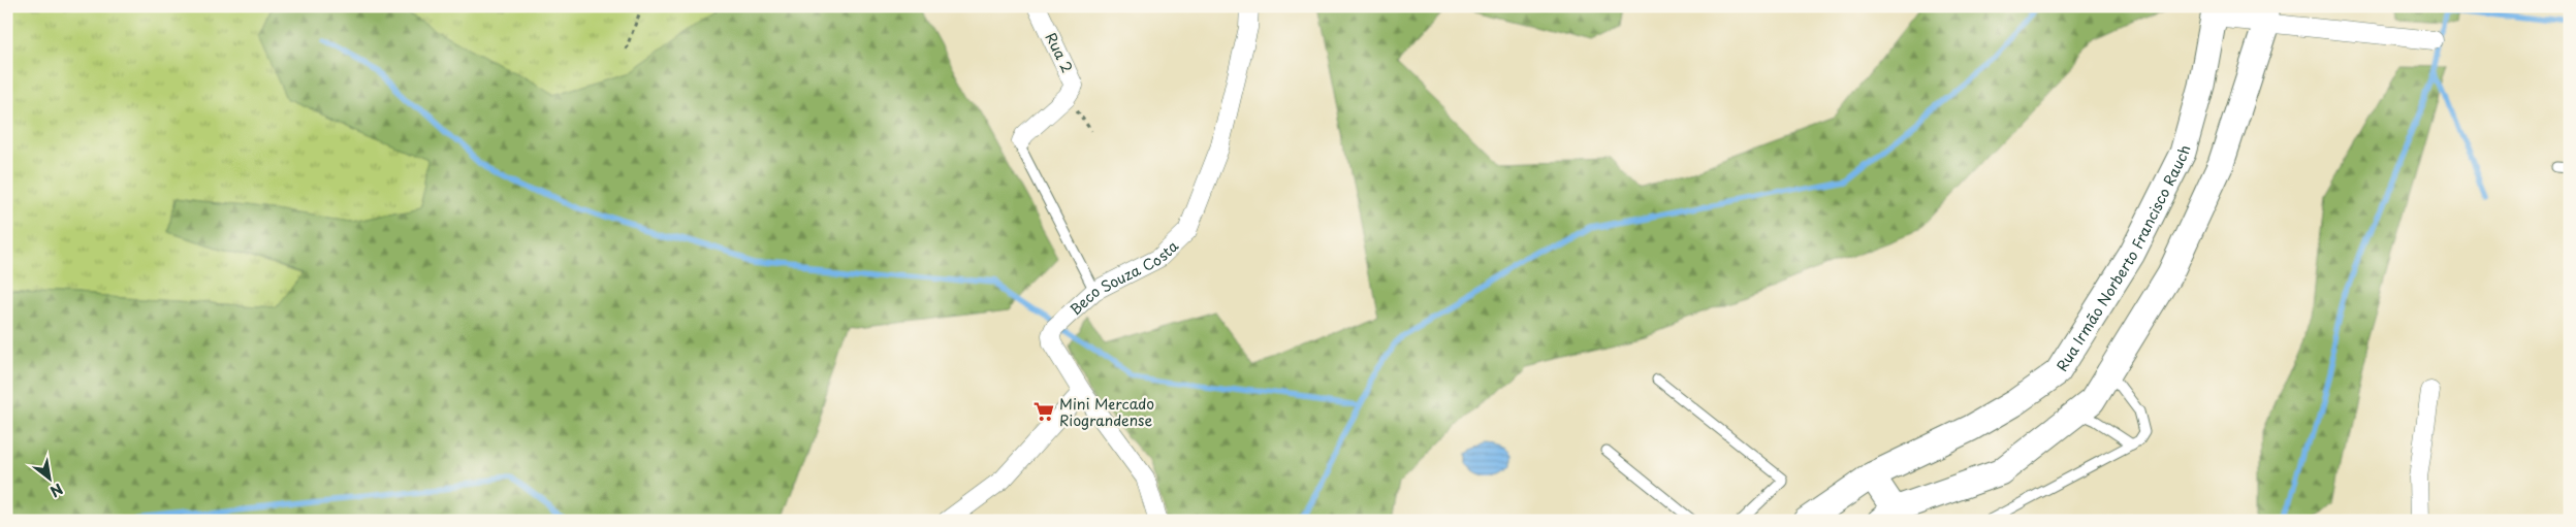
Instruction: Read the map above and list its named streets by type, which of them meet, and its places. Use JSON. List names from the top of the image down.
{
  "streets": {
    "street": ["Rua 2", "Rua Irmão Norberto Francisco Rauch", "Beco Souza Costa"]
  },
  "places": {
    "supermarket": ["Mini Mercado Riograndense"]
  },
  "north": "bottom right"
}
